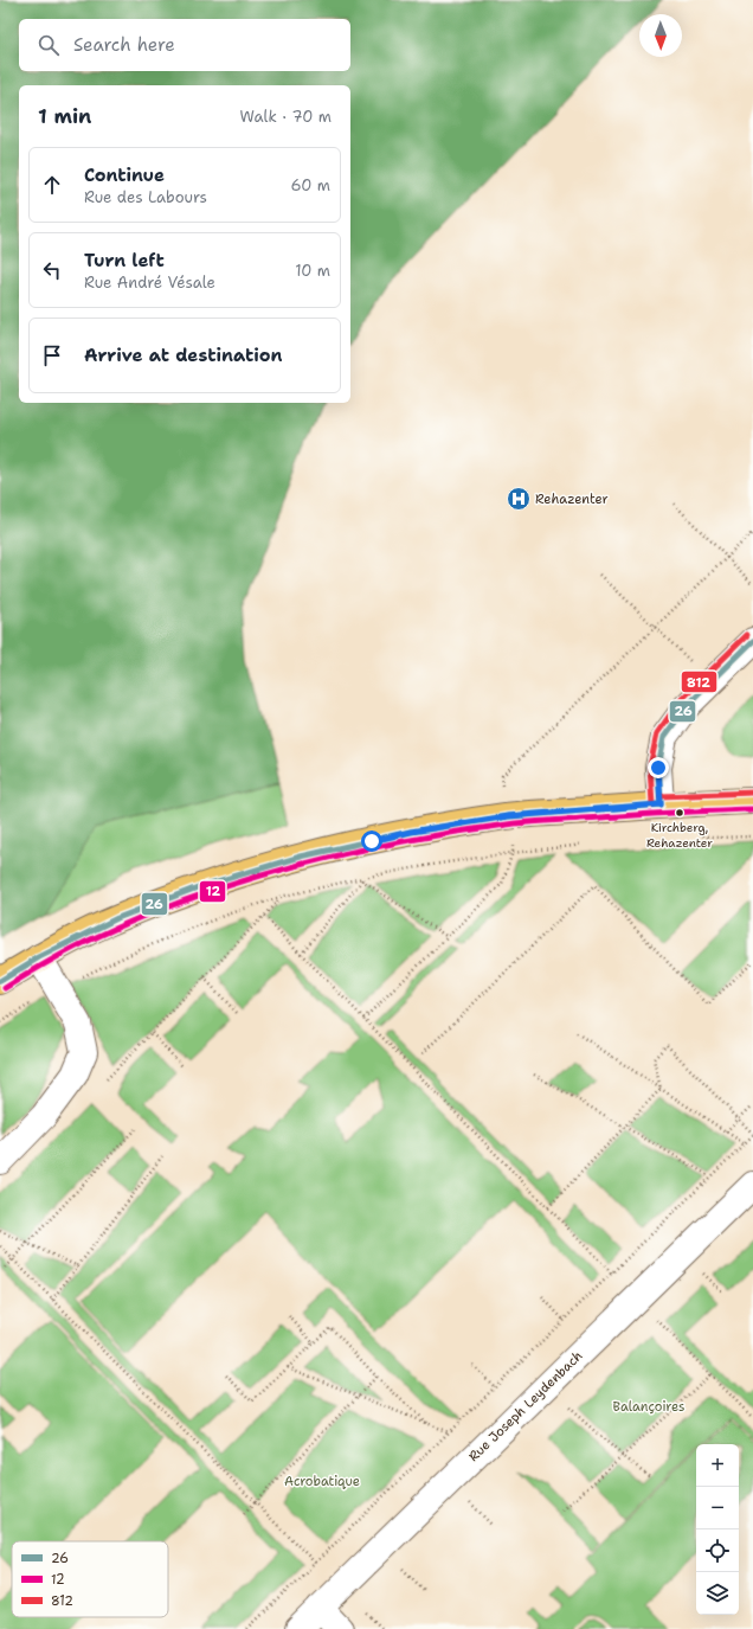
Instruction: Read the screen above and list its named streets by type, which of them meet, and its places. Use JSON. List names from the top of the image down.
{
  "streets": {
    "street": ["Rue Joseph Leydenbach"]
  },
  "parks": ["Balançoires", "Acrobatique"],
  "places": {
    "hospital": ["Rehazenter"],
    "other": ["Kirchberg, Rehazenter"]
  },
  "lines": ["transit line 812", "transit line 26", "transit line 12"],
  "legend": ["26", "12", "812"],
  "north": "bottom",
  "page": {
    "search": "Search here",
    "heading": ["1 min", "Walk · 70 m"],
    "list": [
      ["Continue", "Rue des Labours", "60 m"],
      ["Turn left", "Rue André Vésale", "10 m"],
      "Arrive at destination"
    ],
    "map_buttons": ["+", "−"]
  }
}
